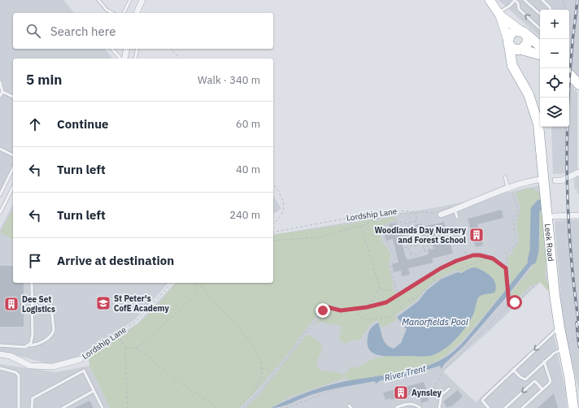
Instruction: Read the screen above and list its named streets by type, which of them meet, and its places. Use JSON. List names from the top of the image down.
{
  "streets": {
    "highway": ["Leek Road"],
    "street": ["Lordship Lane"]
  },
  "water": ["Manorfields Pool", "River Trent"],
  "places": {
    "building": ["Woodlands Day Nursery and Forest School", "Dee Set Logistics", "Aynsley"],
    "school or university": ["St Peter's CofE Academy"]
  },
  "page": {
    "map_buttons": ["+", "−"],
    "search": "Search here",
    "heading": ["5 min", "Walk · 340 m"],
    "list": [
      ["Continue", "60 m"],
      ["Turn left", "40 m"],
      ["Turn left", "240 m"],
      "Arrive at destination"
    ]
  }
}
